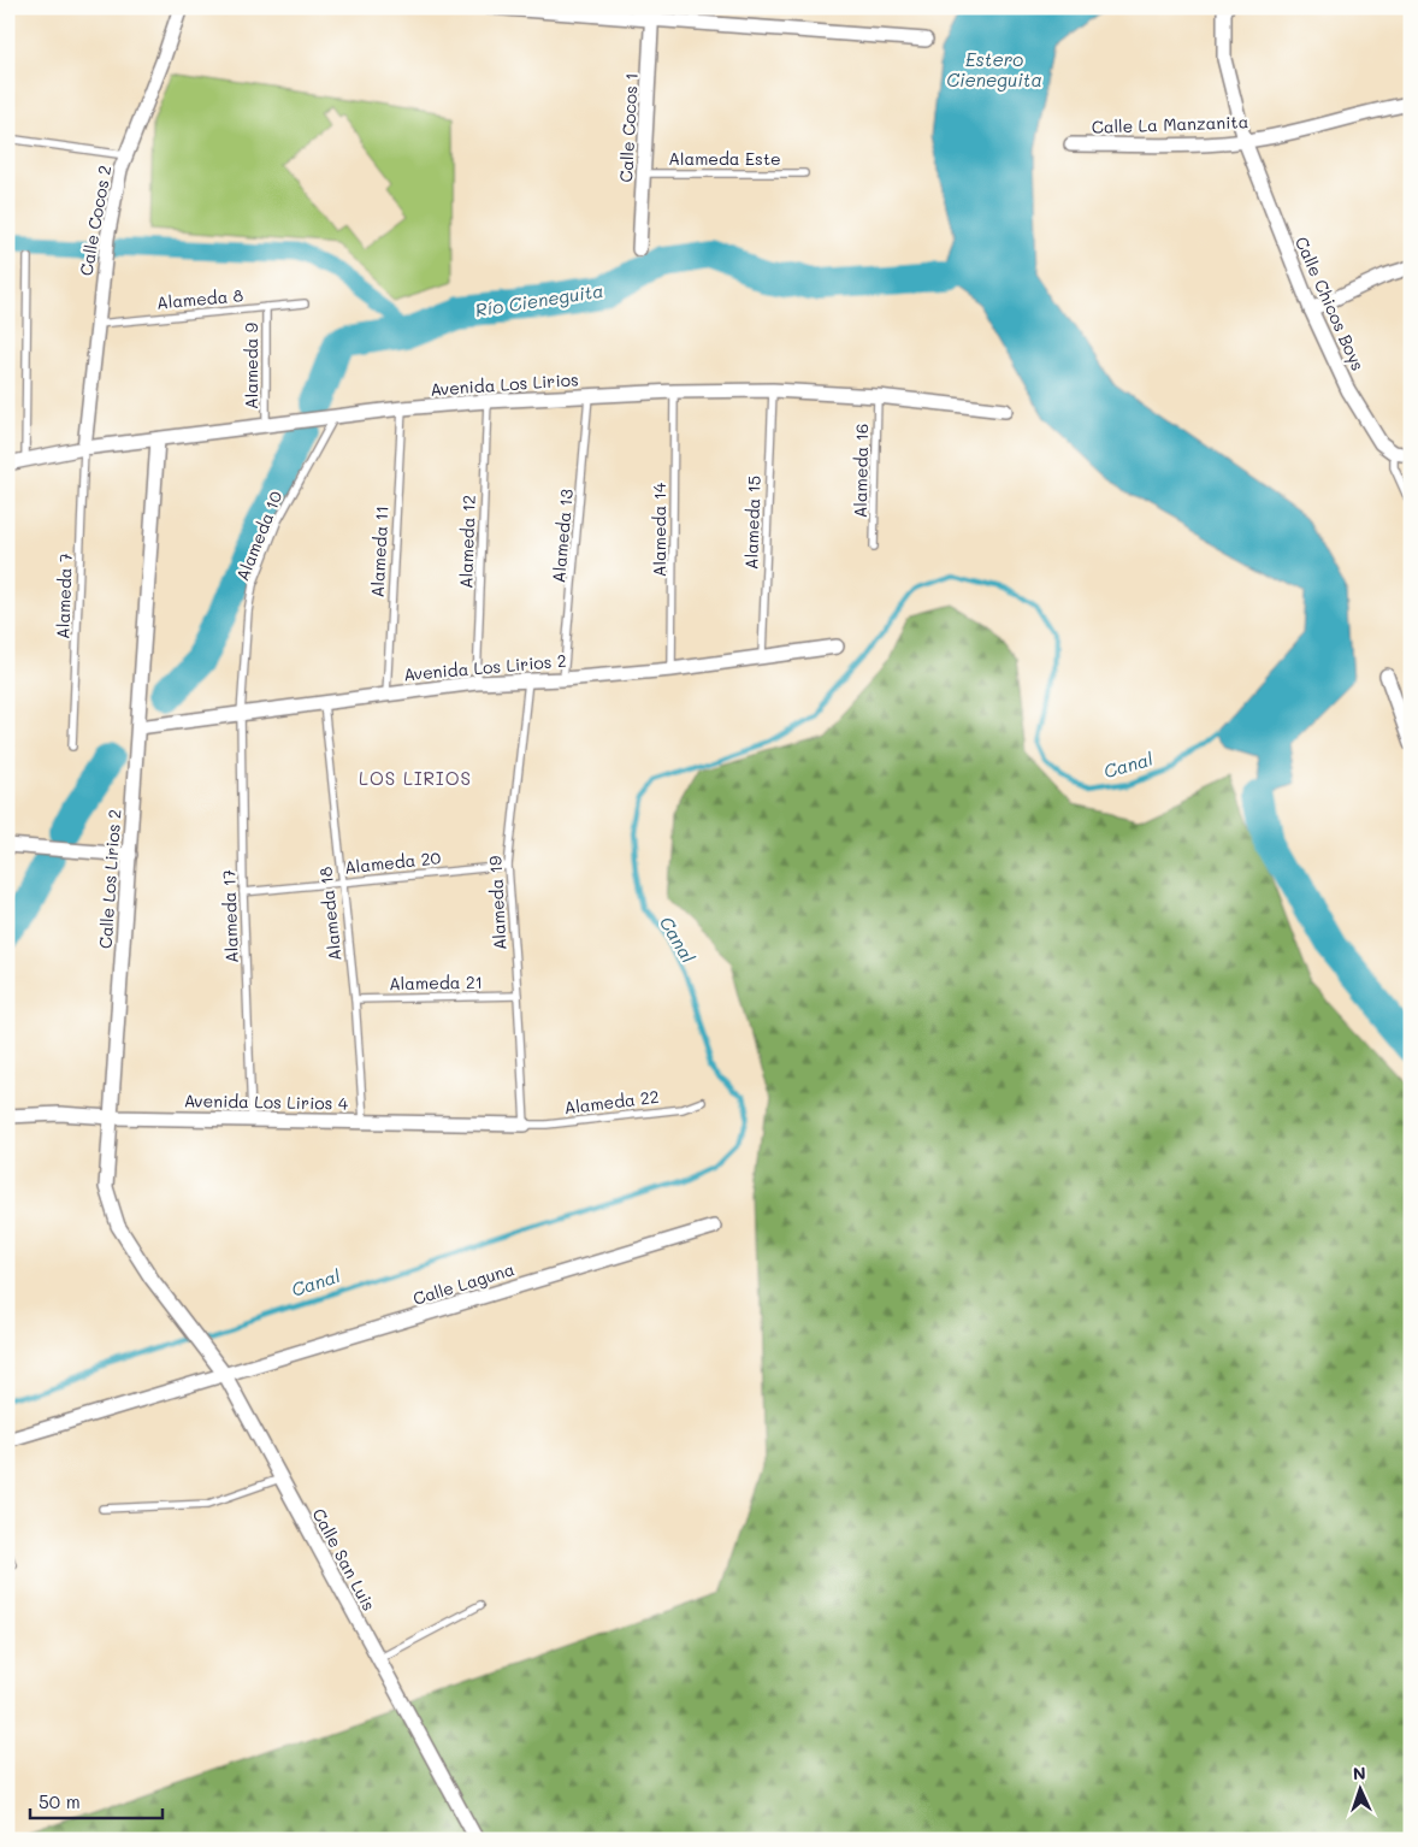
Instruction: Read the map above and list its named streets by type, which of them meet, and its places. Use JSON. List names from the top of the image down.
{
  "streets": {
    "street": [
      "Calle La Manzanita",
      "Calle Cocos 1",
      "Calle Cocos 2",
      "Calle Chicos Boys",
      "Avenida Los Lirios",
      "Avenida Los Lirios 2",
      "Calle Los Lirios 2",
      "Avenida Los Lirios 4",
      "Calle Laguna",
      "Calle San Luis"
    ],
    "lane": [
      "Alameda Este",
      "Alameda 8",
      "Alameda 9",
      "Alameda 16",
      "Alameda 15",
      "Alameda 14",
      "Alameda 10",
      "Alameda 13",
      "Alameda 12",
      "Alameda 11",
      "Alameda 7",
      "Alameda 20",
      "Alameda 19",
      "Alameda 18",
      "Alameda 17",
      "Alameda 21",
      "Alameda 22"
    ]
  },
  "crossings": [
    ["Calle La Manzanita", "Calle Chicos Boys"],
    ["Calle Cocos 1", "Alameda Este"],
    ["Calle Cocos 2", "Alameda 8"],
    ["Calle Cocos 2", "Avenida Los Lirios"],
    ["Calle Cocos 2", "Alameda 7"],
    ["Alameda 8", "Alameda 9"],
    ["Alameda 9", "Avenida Los Lirios"],
    ["Avenida Los Lirios", "Alameda 16"],
    ["Avenida Los Lirios", "Alameda 15"],
    ["Avenida Los Lirios", "Alameda 14"],
    ["Avenida Los Lirios", "Alameda 10"],
    ["Avenida Los Lirios", "Alameda 13"],
    ["Avenida Los Lirios", "Alameda 12"],
    ["Avenida Los Lirios", "Alameda 11"],
    ["Avenida Los Lirios", "Alameda 7"],
    ["Avenida Los Lirios", "Calle Los Lirios 2"],
    ["Alameda 15", "Avenida Los Lirios 2"],
    ["Alameda 14", "Avenida Los Lirios 2"],
    ["Alameda 10", "Avenida Los Lirios 2"],
    ["Alameda 10", "Alameda 17"],
    ["Alameda 13", "Avenida Los Lirios 2"],
    ["Alameda 12", "Avenida Los Lirios 2"],
    ["Alameda 11", "Avenida Los Lirios 2"],
    ["Avenida Los Lirios 2", "Calle Los Lirios 2"],
    ["Avenida Los Lirios 2", "Alameda 19"],
    ["Avenida Los Lirios 2", "Alameda 18"],
    ["Avenida Los Lirios 2", "Alameda 17"],
    ["Alameda 20", "Alameda 19"],
    ["Alameda 20", "Alameda 18"],
    ["Alameda 20", "Alameda 17"],
    ["Calle Los Lirios 2", "Avenida Los Lirios 4"],
    ["Calle Los Lirios 2", "Calle San Luis"],
    ["Alameda 19", "Alameda 21"],
    ["Alameda 19", "Avenida Los Lirios 4"],
    ["Alameda 19", "Alameda 22"],
    ["Alameda 18", "Alameda 21"],
    ["Alameda 18", "Avenida Los Lirios 4"],
    ["Alameda 17", "Avenida Los Lirios 4"],
    ["Avenida Los Lirios 4", "Alameda 22"],
    ["Calle Laguna", "Calle San Luis"]
  ],
  "districts": ["LOS LIRIOS"],
  "water": ["Estero Cieneguita", "Río Cieneguita", "Canal"],
  "scale_bar": "50 m",
  "north": "top"
}
